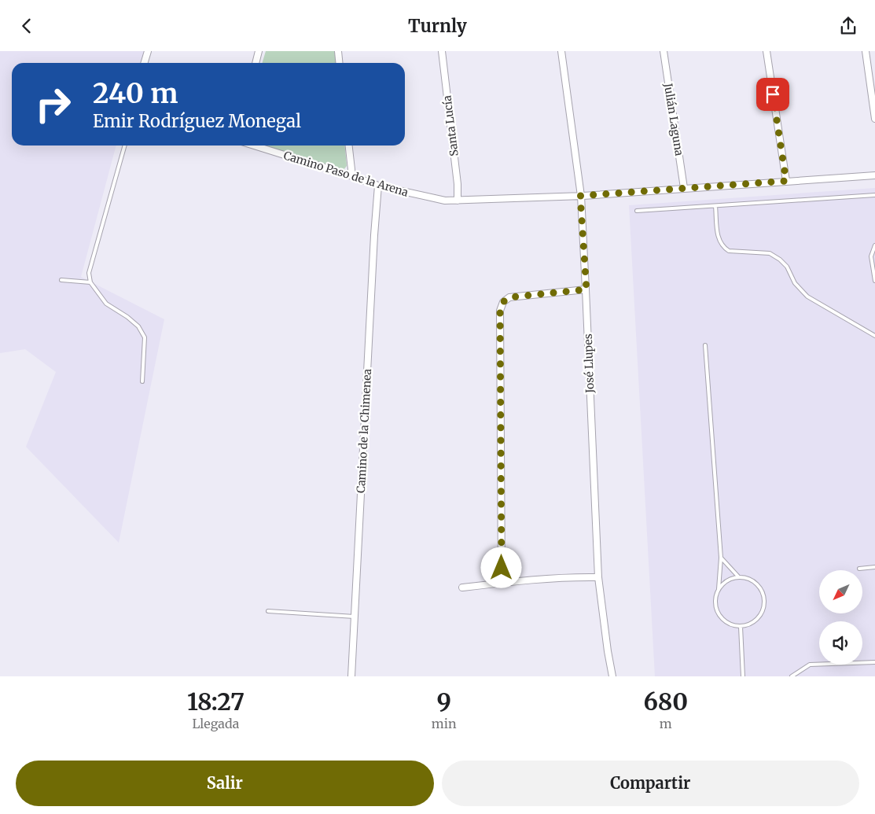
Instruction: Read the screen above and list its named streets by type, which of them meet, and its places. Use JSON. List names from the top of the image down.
{
  "streets": {
    "street": [
      "Julián Laguna",
      "Santa Lucía",
      "Camino Paso de la Arena",
      "José Llupes",
      "Camino de la Chimenea"
    ]
  },
  "crossings": [
    ["Julián Laguna", "Camino Paso de la Arena"],
    ["Santa Lucía", "Camino Paso de la Arena"],
    ["Camino Paso de la Arena", "José Llupes"],
    ["Camino Paso de la Arena", "Camino de la Chimenea"]
  ],
  "north": "bottom left",
  "page": {
    "header": "Turnly",
    "turn": ["240 m", "Emir Rodríguez Monegal"],
    "eta": [
      "18:27",
      "Llegada",
      "9",
      "min",
      "680",
      "m"
    ],
    "buttons": ["Salir", "Compartir"]
  }
}
